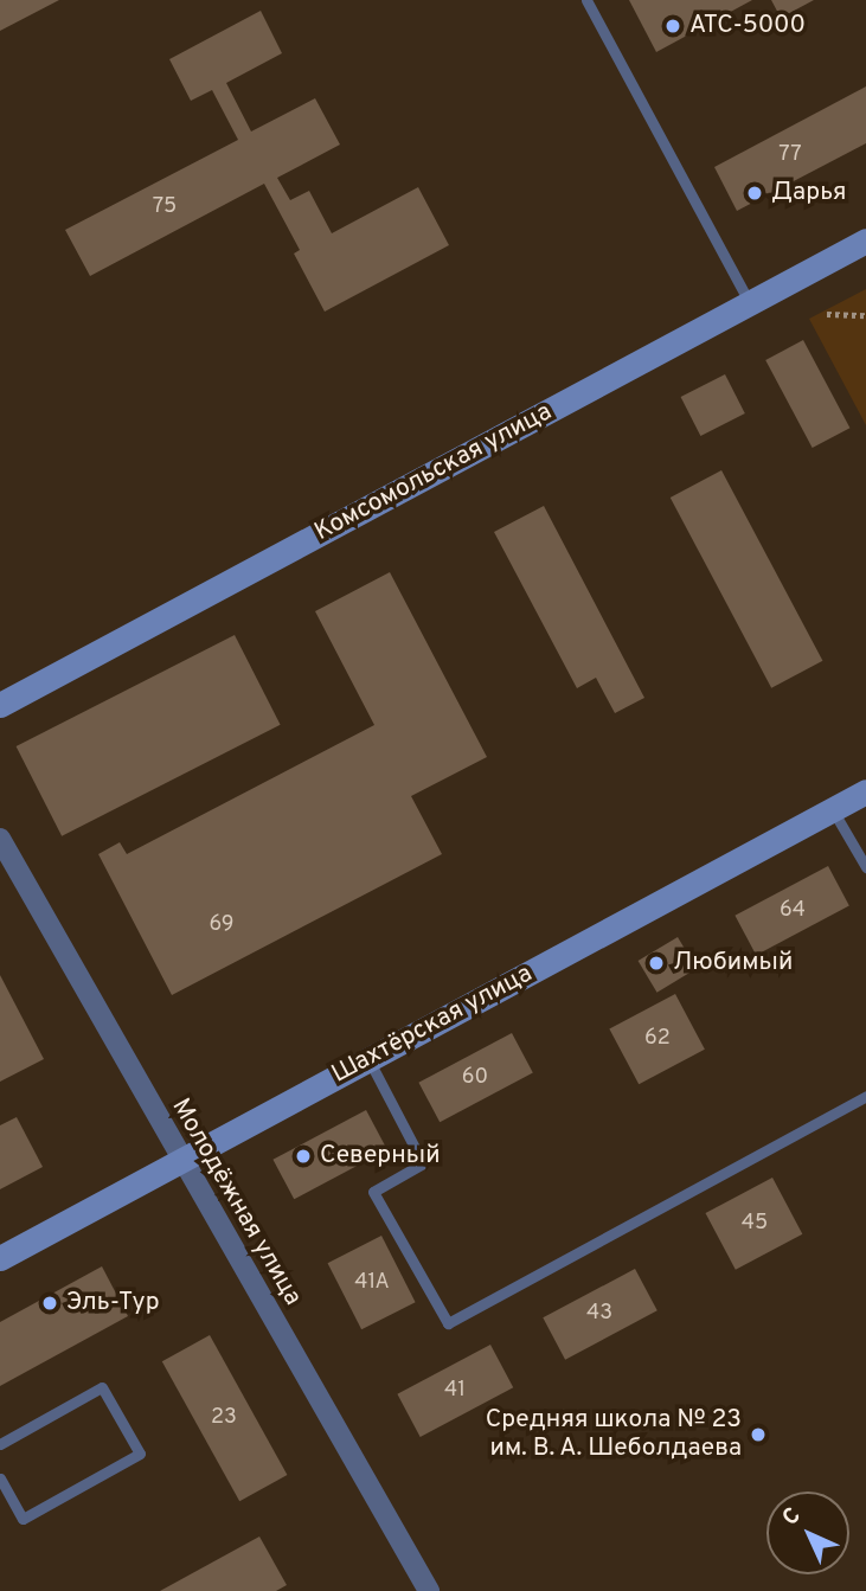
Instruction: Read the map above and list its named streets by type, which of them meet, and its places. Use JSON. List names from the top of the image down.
{
  "streets": {
    "street": ["Комсомольская улица", "Шахтёрская улица", "Молодёжная улица"]
  },
  "crossings": [
    ["Шахтёрская улица", "Молодёжная улица"]
  ],
  "places": [
    "АТС-5000",
    "Дарья",
    "Любимый",
    "Северный",
    "Эль-Тур",
    "Средняя школа № 23 им. В. А. Шеболдаева"
  ],
  "house_numbers": [
    "77",
    "75",
    "64",
    "69",
    "62",
    "60",
    "45",
    "41А",
    "43",
    "41",
    "23"
  ],
  "north": "top left"
}
